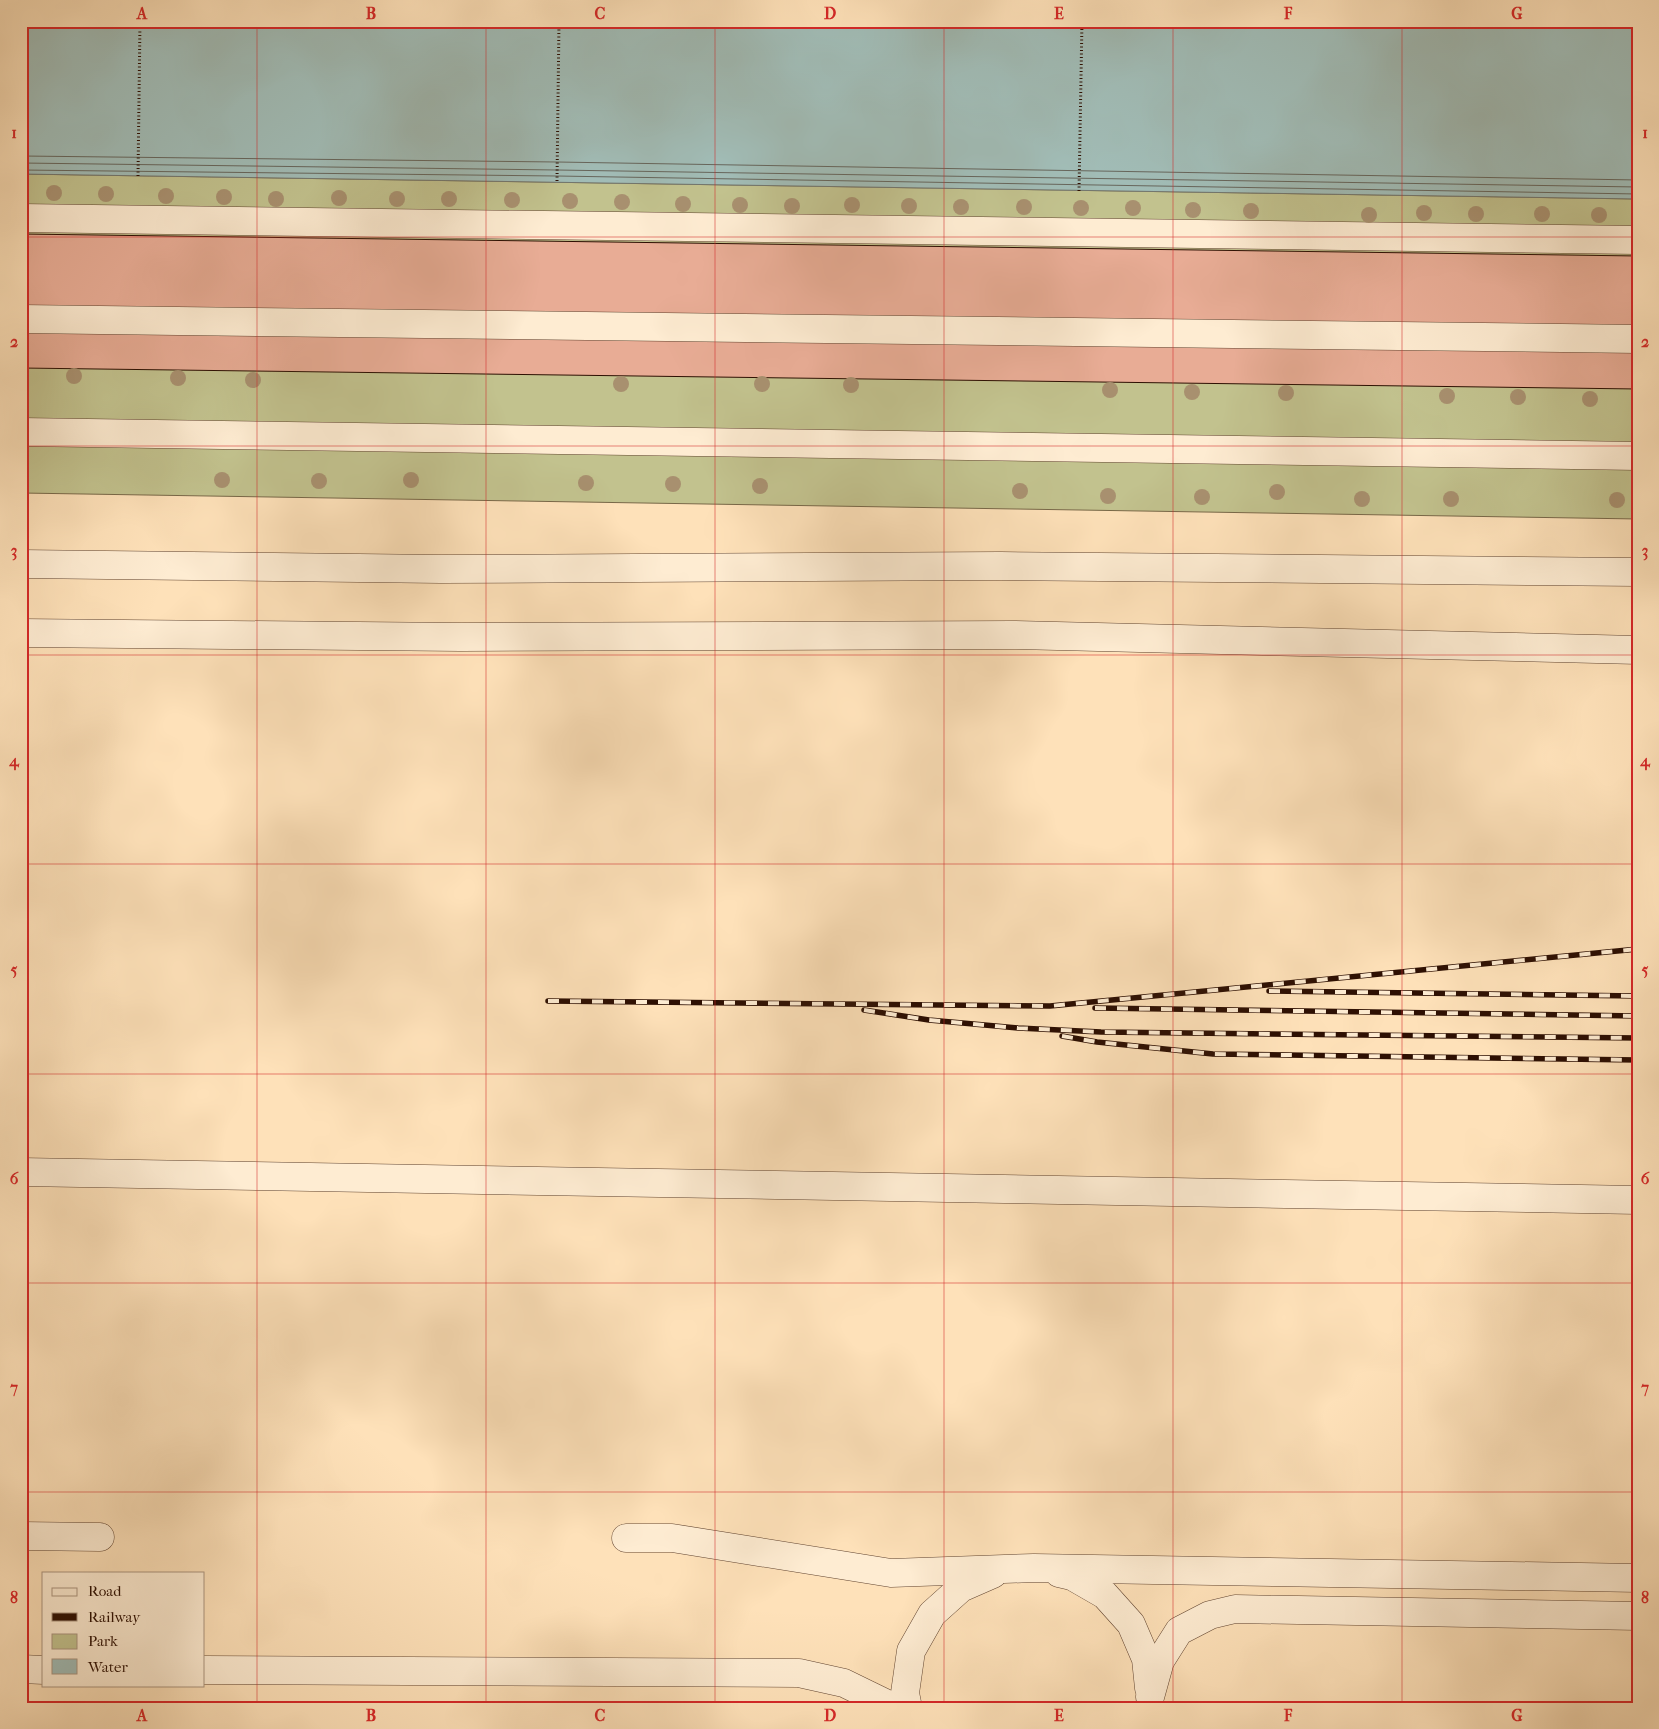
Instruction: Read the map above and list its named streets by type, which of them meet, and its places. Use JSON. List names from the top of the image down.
{
  "legend": [
    "Road",
    "Railway",
    "Park",
    "Water"
  ],
  "grid": {
    "columns": [
      "A",
      "B",
      "C",
      "D",
      "E",
      "F",
      "G"
    ],
    "rows": [
      "1",
      "2",
      "3",
      "4",
      "5",
      "6",
      "7",
      "8"
    ]
  }
}
